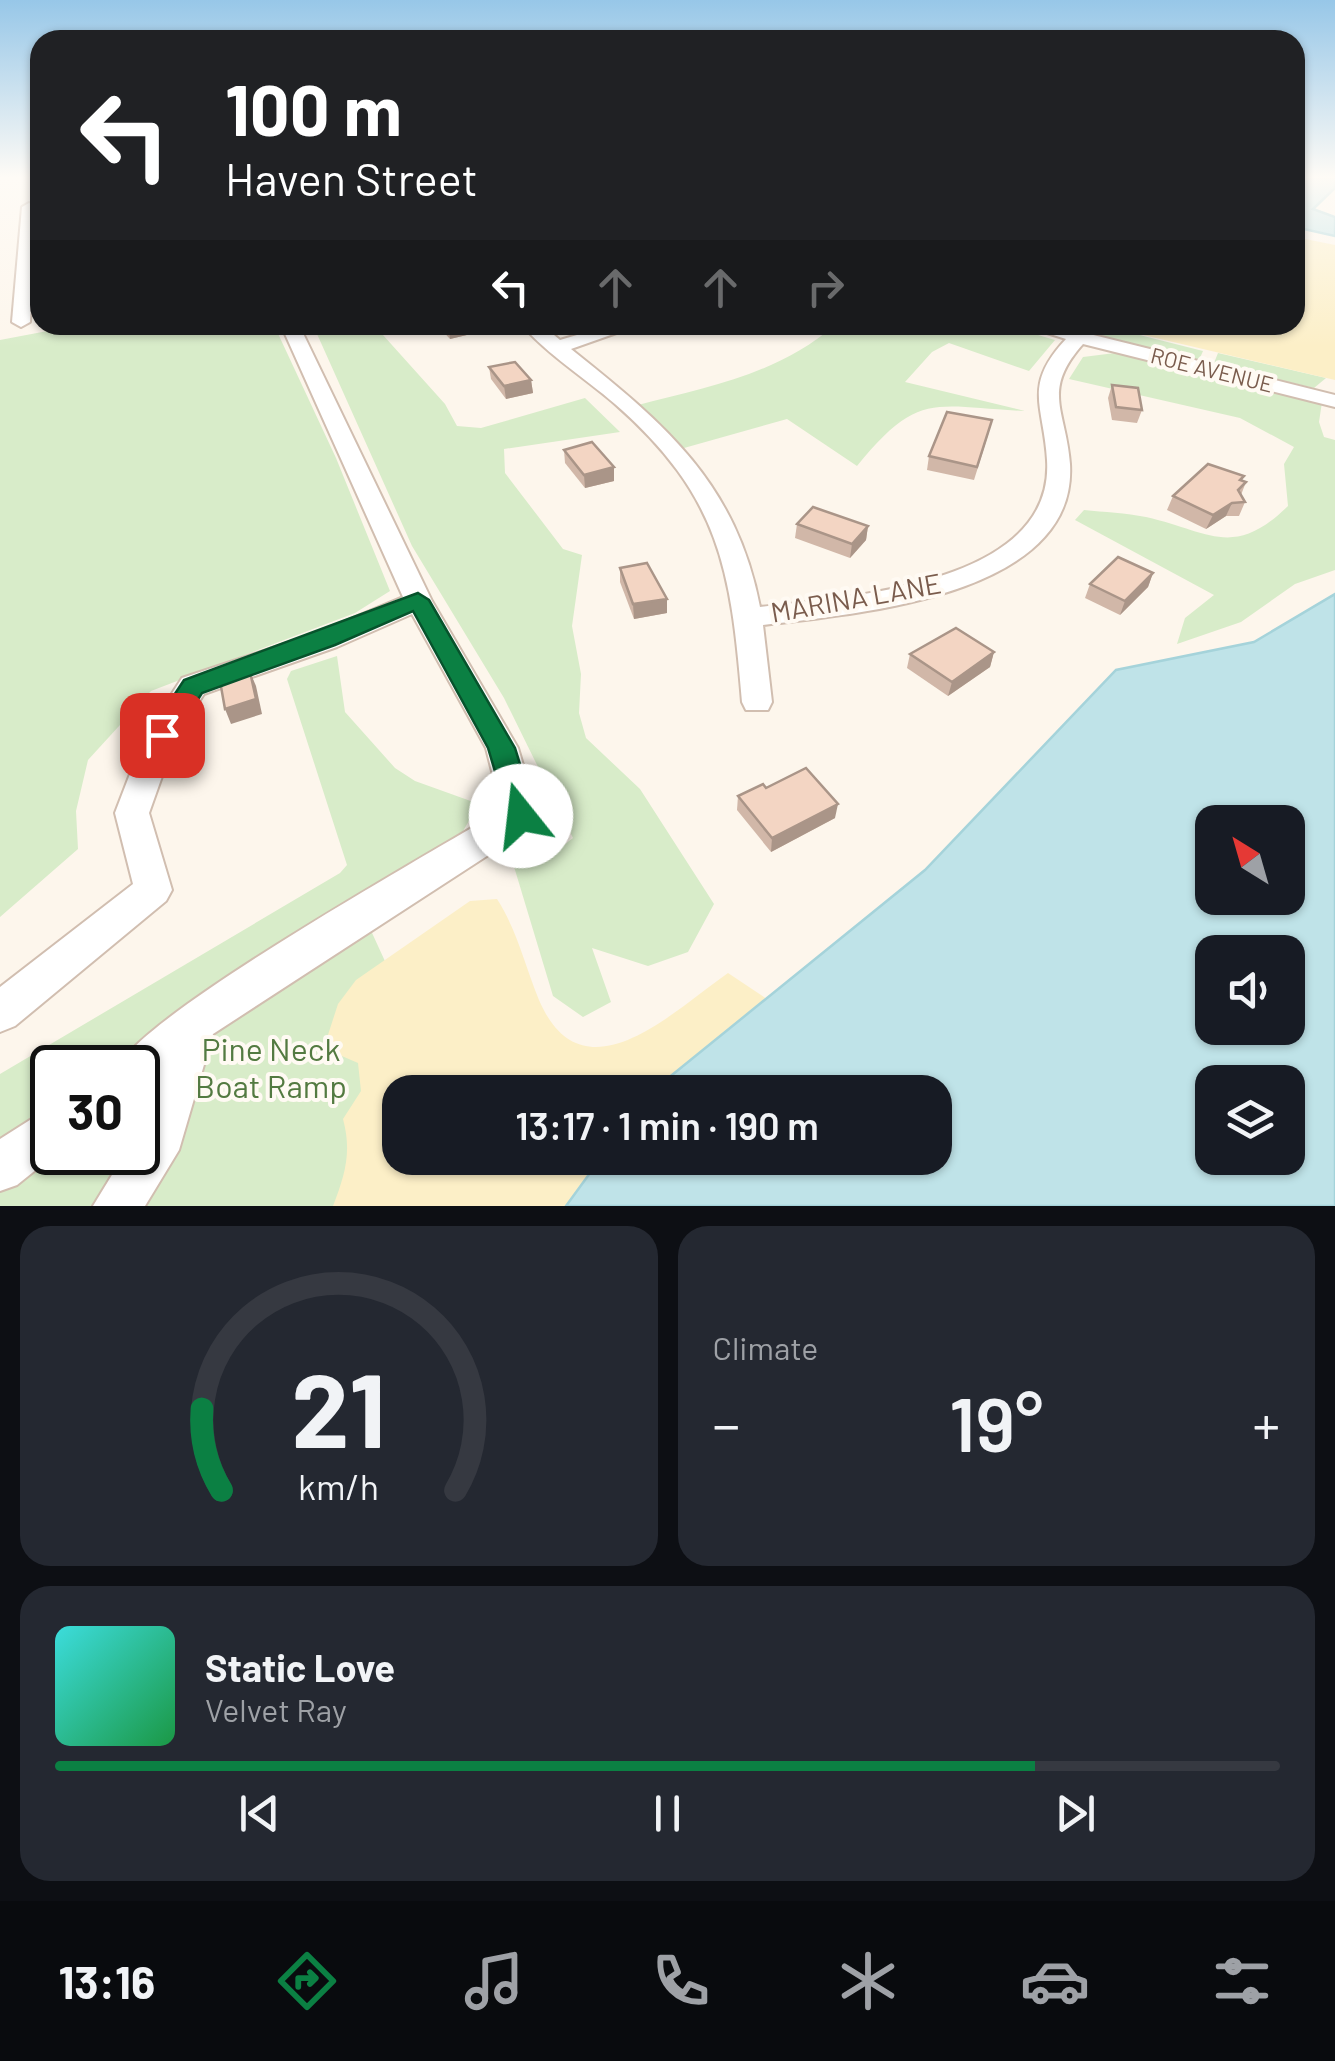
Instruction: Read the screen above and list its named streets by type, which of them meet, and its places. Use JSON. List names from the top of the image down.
{
  "streets": {
    "street": ["ROE AVENUE", "MARINA LANE"]
  },
  "crossings": [
    ["ROE AVENUE", "MARINA LANE"]
  ],
  "parks": ["Pine Neck Boat Ramp"],
  "north": "top left",
  "page": {
    "turn": ["100 m", "Haven Street"],
    "limit": "30",
    "trip": "13:17 · 1 min · 190 m",
    "tile": "Climate",
    "heat": ["−", "19°", "+"],
    "song": ["Static Love", "Velvet Ray"],
    "tabs": "13:16",
    "gauge": ["21", "km/h"]
  }
}
